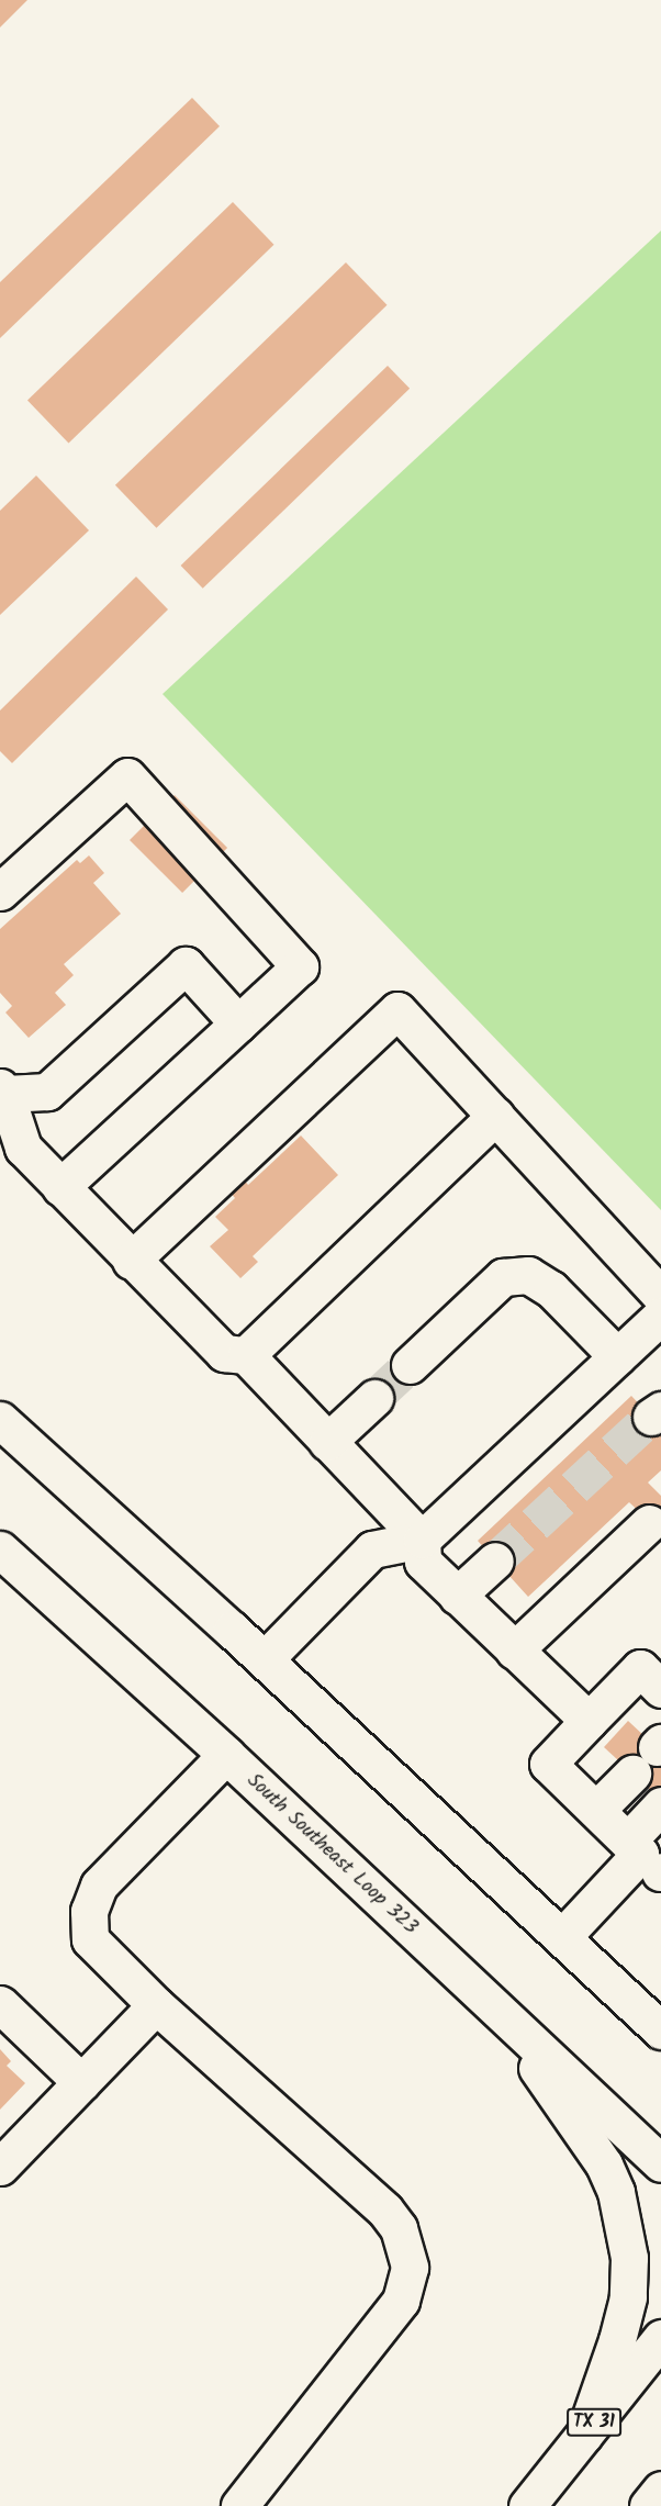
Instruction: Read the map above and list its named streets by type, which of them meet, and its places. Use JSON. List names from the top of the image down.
{
  "streets": {
    "main road": ["South Southeast Loop 323", "TX 31"]
  }
}
